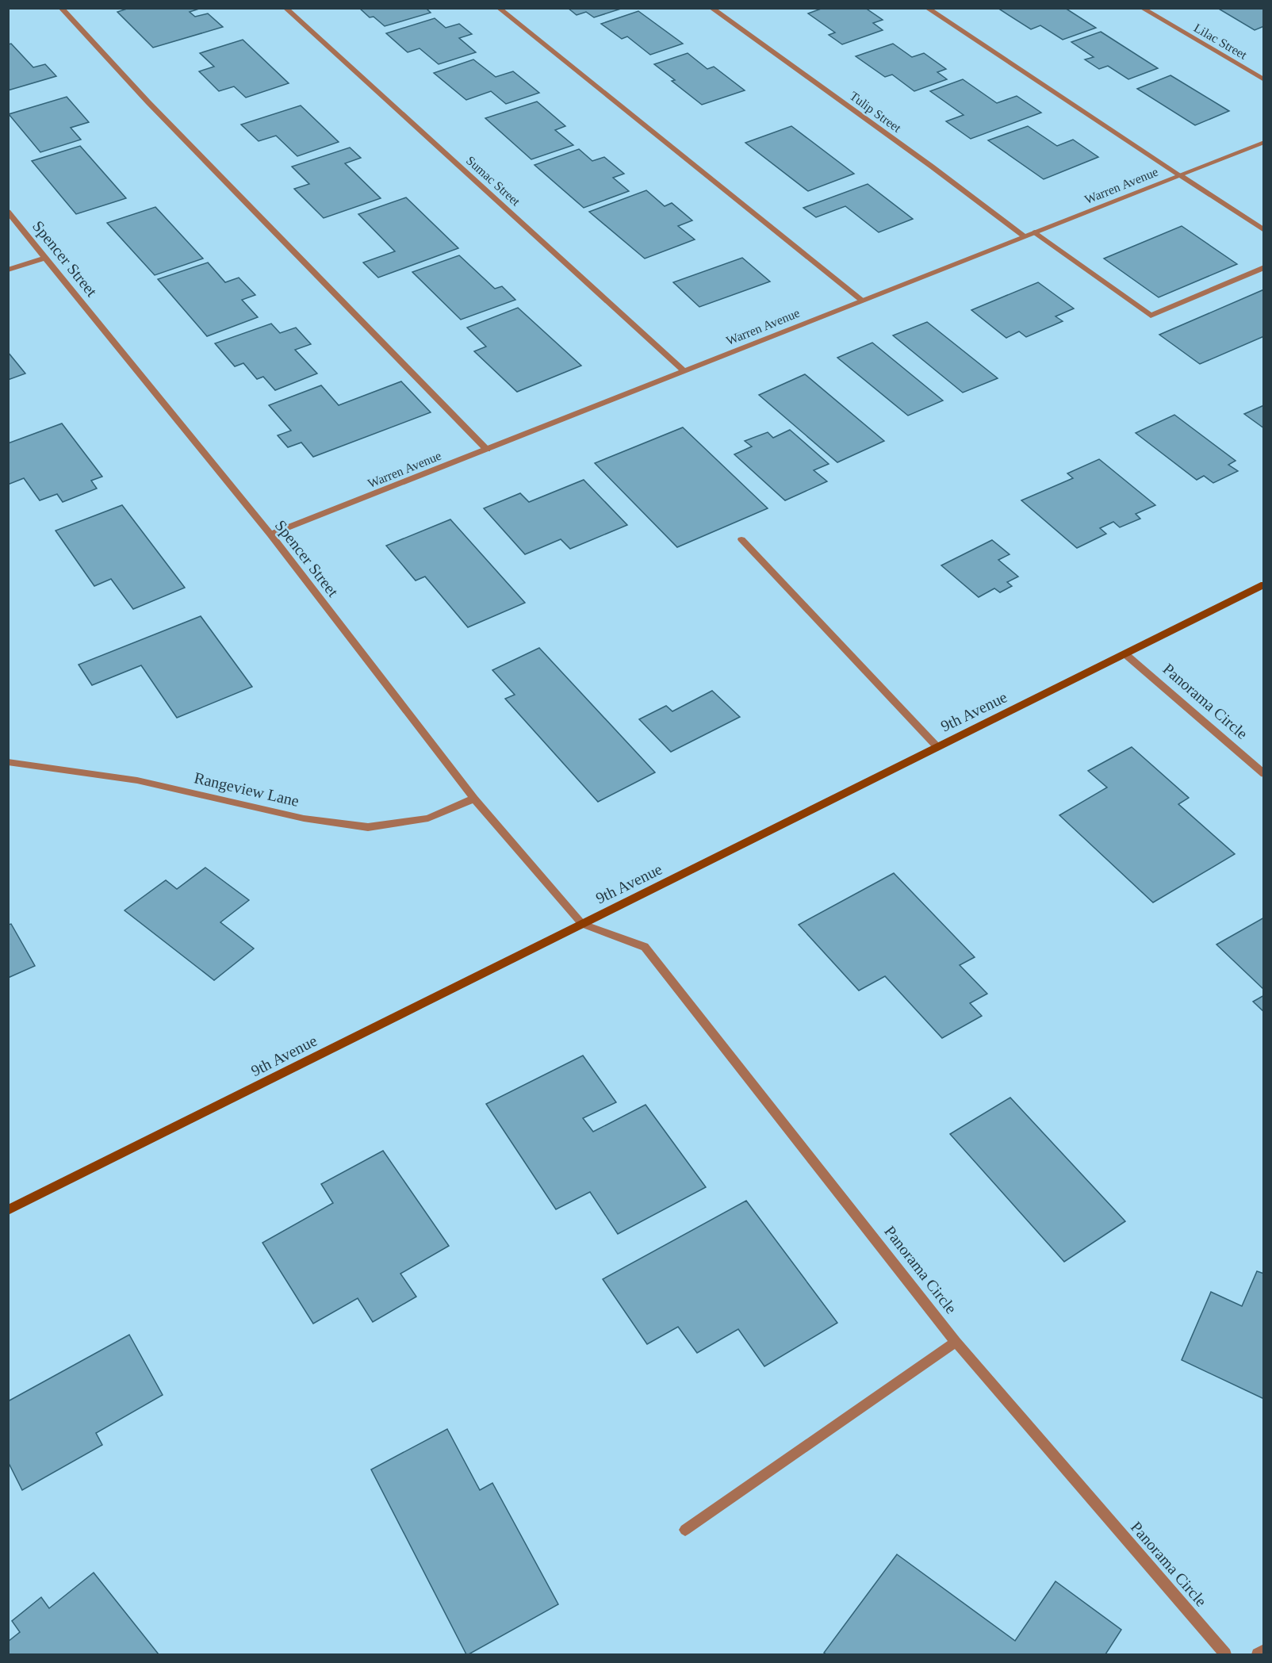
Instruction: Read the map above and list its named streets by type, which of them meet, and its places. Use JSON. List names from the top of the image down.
{
  "streets": {
    "main road": ["9th Avenue"],
    "street": [
      "Lilac Street",
      "Tulip Street",
      "Sumac Street",
      "Warren Avenue",
      "Spencer Street",
      "Panorama Circle",
      "Rangeview Lane"
    ]
  },
  "crossings": [
    ["Tulip Street", "Warren Avenue"],
    ["Sumac Street", "Warren Avenue"],
    ["Warren Avenue", "Spencer Street"],
    ["Spencer Street", "Panorama Circle"],
    ["Spencer Street", "9th Avenue"],
    ["Spencer Street", "Rangeview Lane"],
    ["Panorama Circle", "9th Avenue"]
  ]
}
